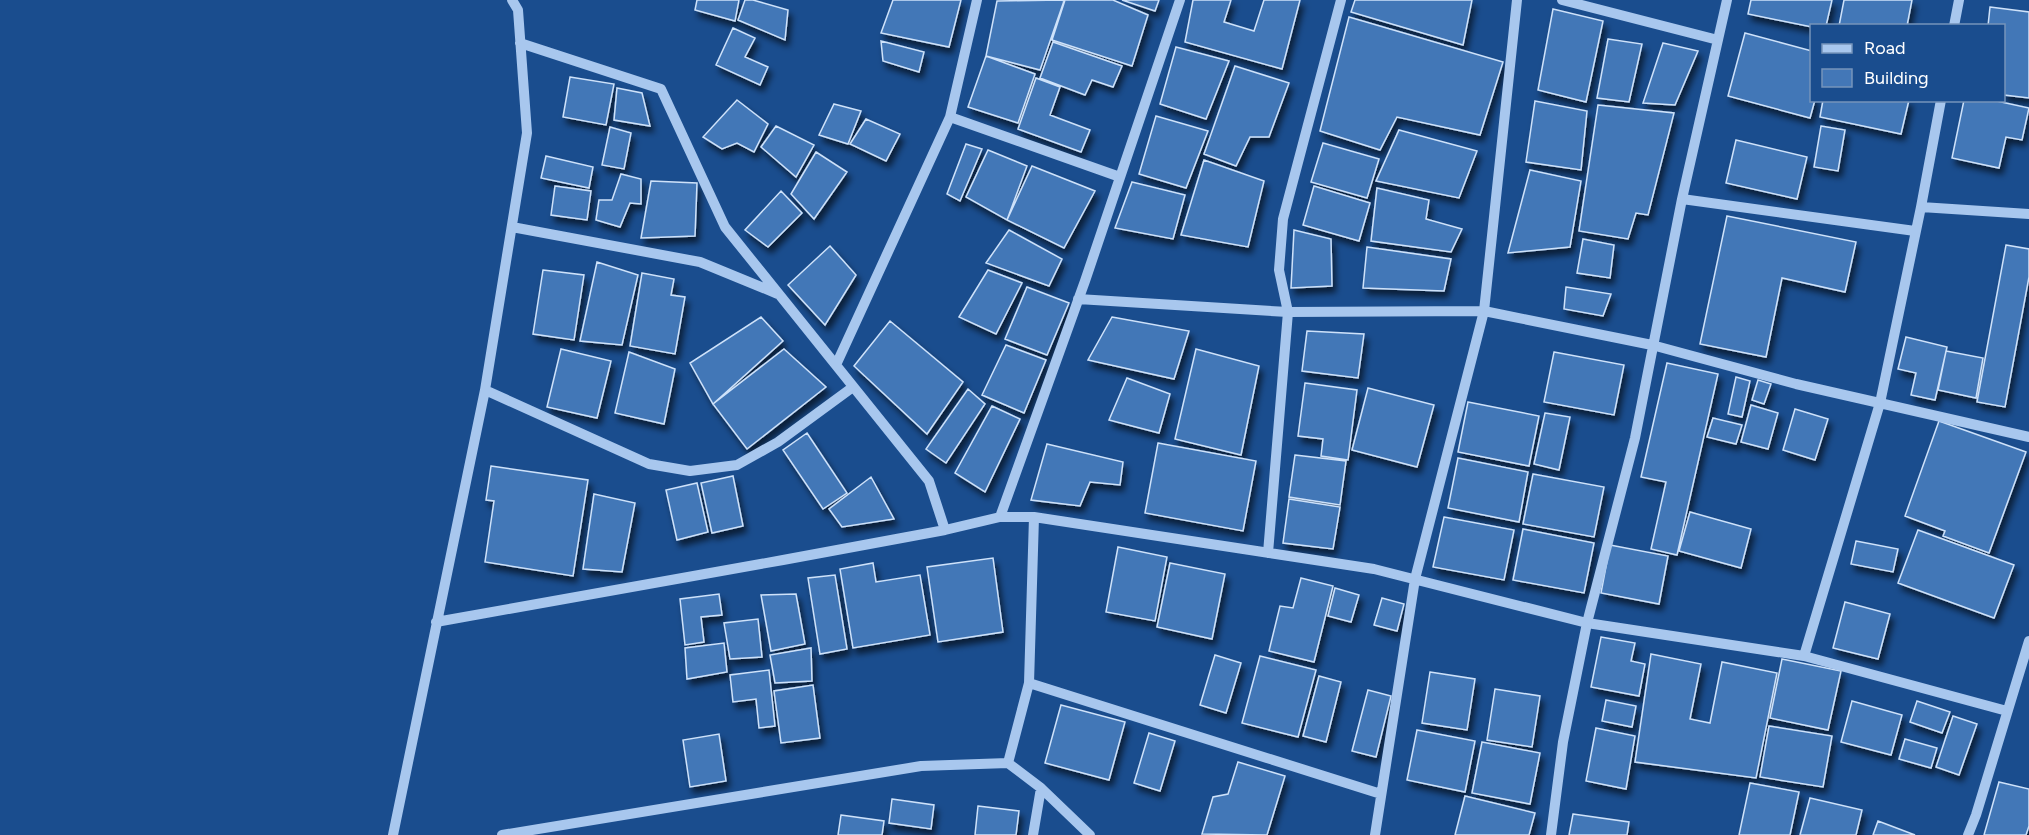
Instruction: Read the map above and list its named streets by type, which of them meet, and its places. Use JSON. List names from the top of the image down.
{
  "legend": ["Road", "Building"]
}
